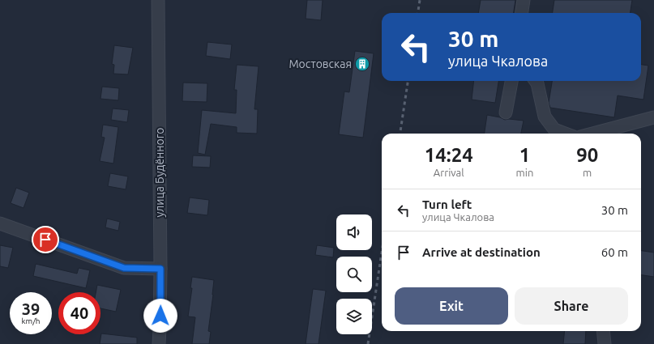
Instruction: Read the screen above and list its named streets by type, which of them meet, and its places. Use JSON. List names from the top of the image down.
{
  "streets": {
    "street": ["улица Будённого"]
  },
  "places": {
    "building": ["Мостовская"]
  },
  "page": {
    "turn": ["30 m", "улица Чкалова"],
    "eta": [
      "14:24",
      "Arrival",
      "1",
      "min",
      "90",
      "m"
    ],
    "list": [
      {
        "name": "Turn left",
        "note": "улица Чкалова",
        "value": "30 m"
      },
      {
        "name": "Arrive at destination",
        "value": "60 m"
      }
    ],
    "buttons": ["Exit", "Share"],
    "speed": "39 km/h",
    "limit": "40"
  }
}
